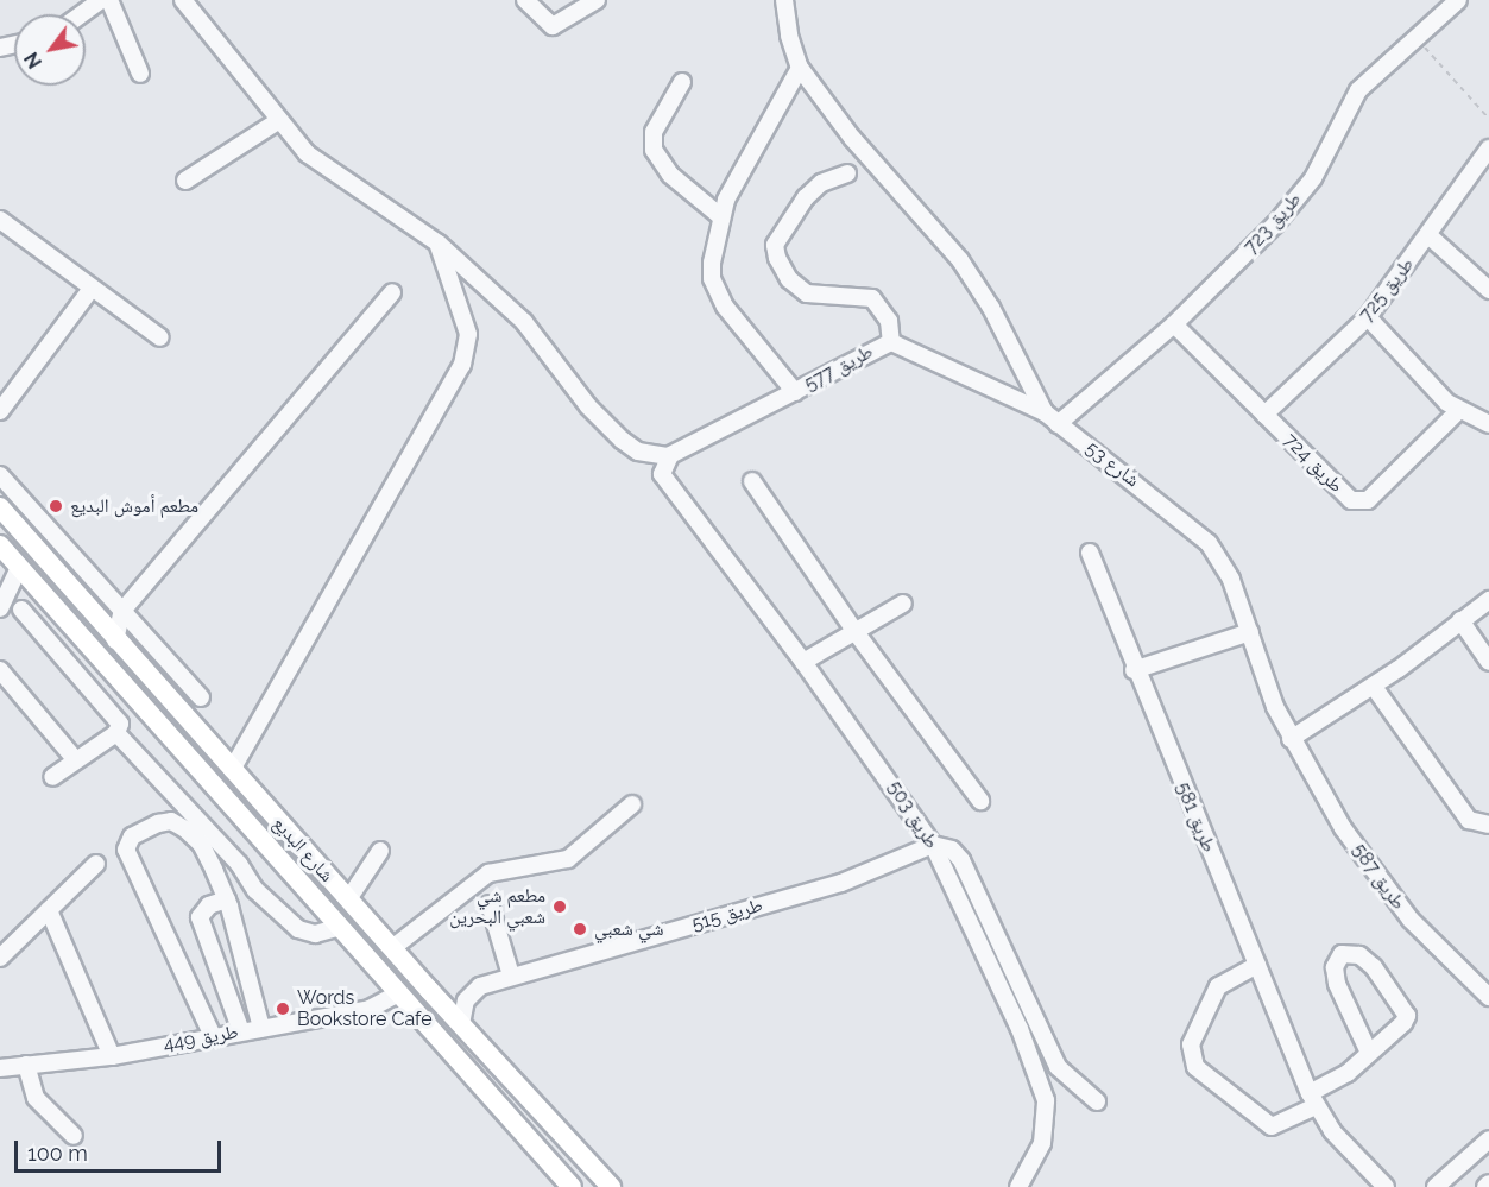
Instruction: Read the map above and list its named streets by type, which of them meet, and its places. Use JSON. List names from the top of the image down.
{
  "streets": {
    "main road": ["شارع البديع"],
    "street": [
      "طريق 723",
      "طريق 725",
      "طريق 577",
      "طريق 724",
      "شارع 53",
      "طريق 503",
      "طريق 581",
      "طريق 587",
      "طريق 515",
      "طريق 449"
    ]
  },
  "crossings": [
    ["طريق 723", "طريق 724"],
    ["طريق 723", "شارع 53"],
    ["طريق 725", "طريق 724"],
    ["طريق 577", "شارع 53"],
    ["طريق 577", "طريق 503"],
    ["شارع 53", "طريق 587"],
    ["طريق 503", "طريق 515"],
    ["شارع البديع", "طريق 515"],
    ["شارع البديع", "طريق 449"]
  ],
  "places": [
    "مطعم أموش البديع",
    "مطعم شي شعبي البحرين",
    "شي شعبي",
    "Words Bookstore Cafe"
  ],
  "scale_bar": "100 m",
  "north": "bottom left"
}
